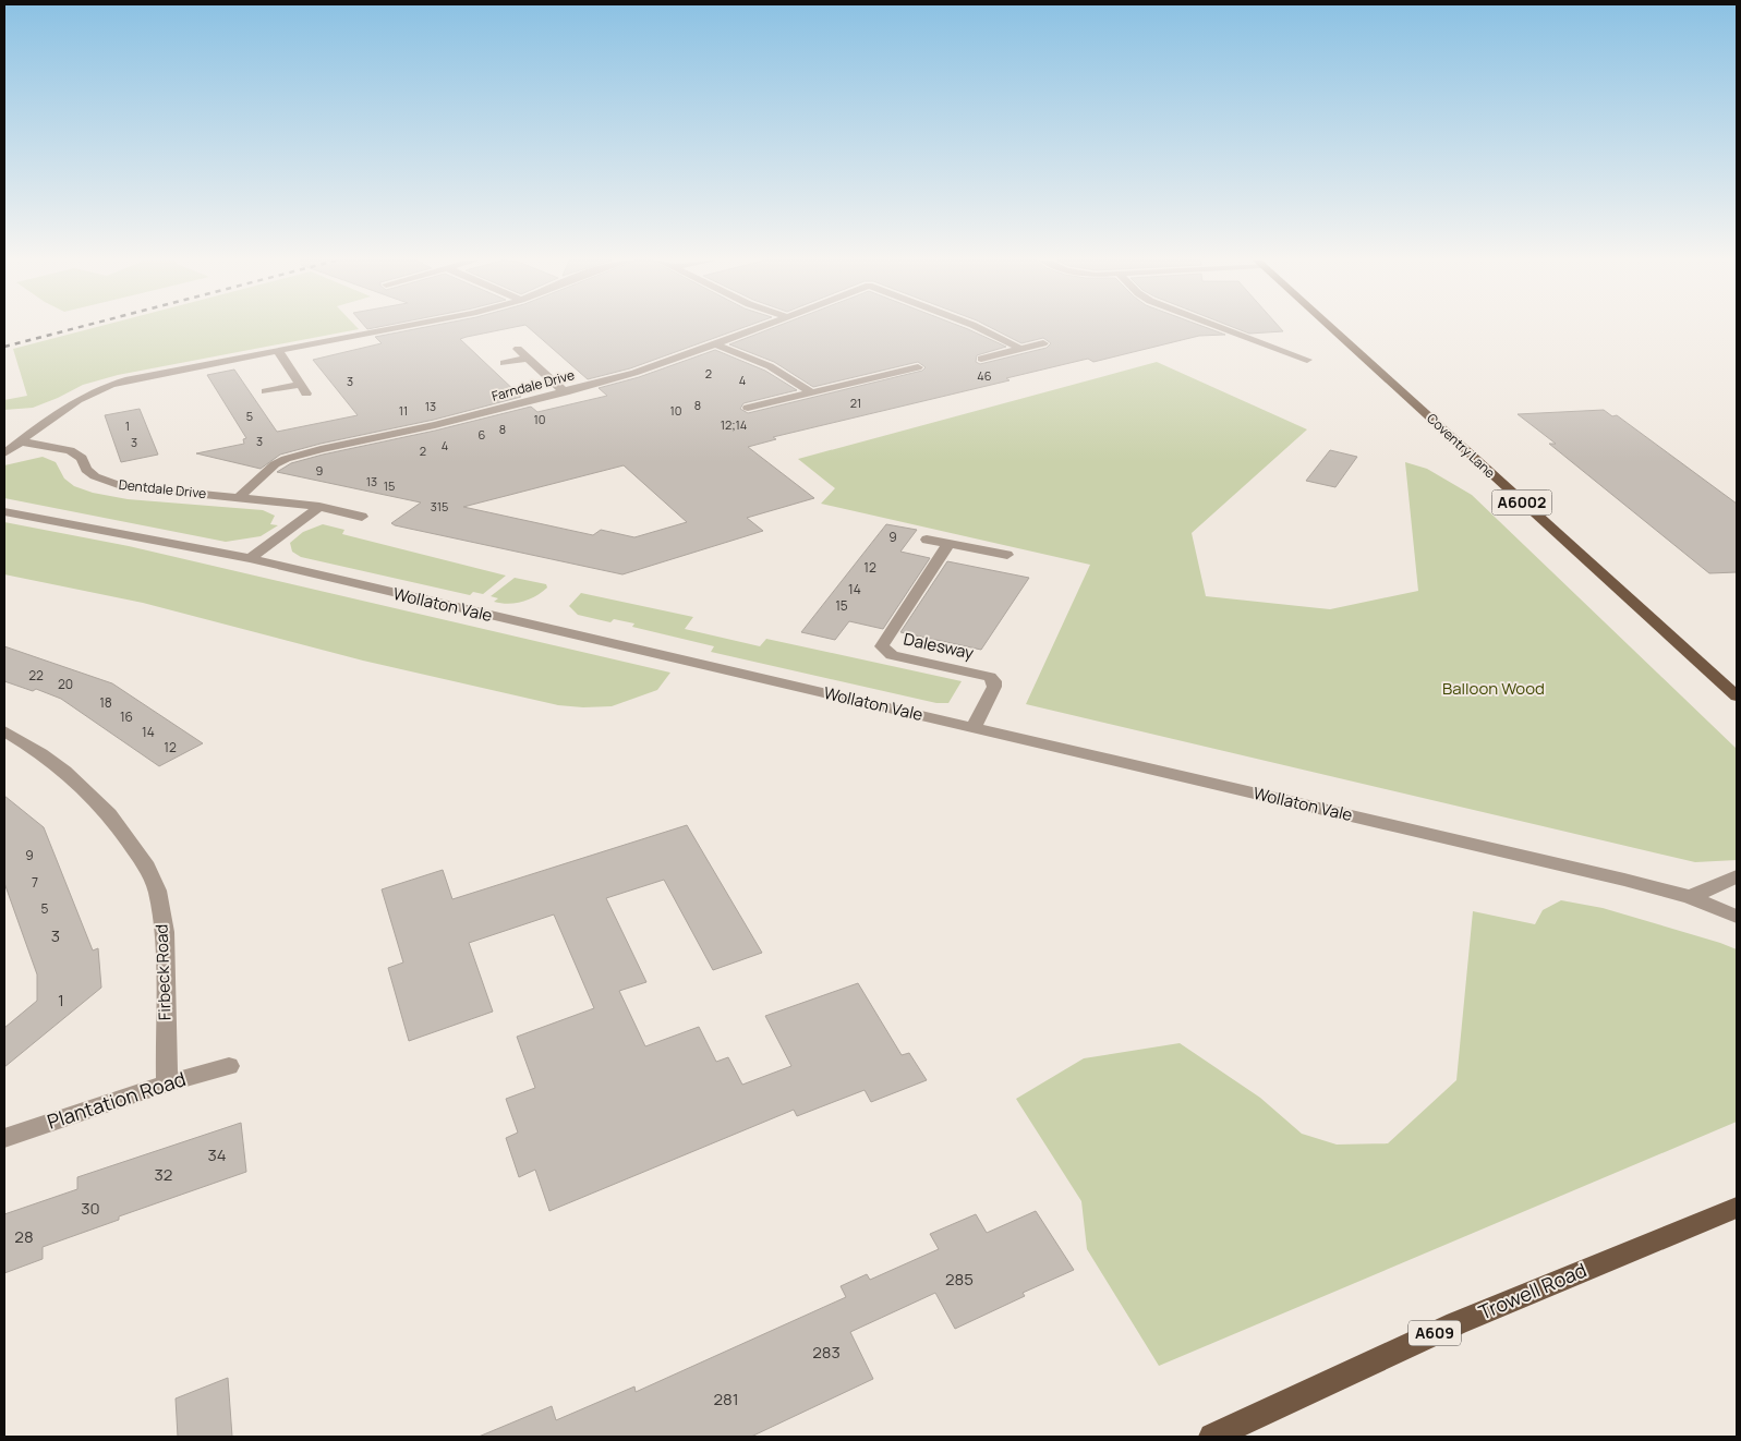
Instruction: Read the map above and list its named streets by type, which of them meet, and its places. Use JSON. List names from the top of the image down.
{
  "streets": {
    "main road": [
      "Coventry Lane",
      "A6002",
      "Trowell Road",
      "A609"
    ],
    "street": [
      "Farndale Drive",
      "Dentdale Drive",
      "Wollaton Vale",
      "Dalesway",
      "Firbeck Road",
      "Plantation Road"
    ]
  },
  "crossings": [
    ["Farndale Drive", "Dentdale Drive"],
    ["Wollaton Vale", "Dalesway"],
    ["Firbeck Road", "Plantation Road"]
  ],
  "parks": ["Balloon Wood"],
  "house_numbers": [
    "2",
    "46",
    "4",
    "3",
    "21",
    "8",
    "13",
    "11",
    "10",
    "5",
    "10",
    "12;14",
    "1",
    "8",
    "6",
    "3",
    "3",
    "4",
    "2",
    "9",
    "13",
    "15",
    "315",
    "9",
    "12",
    "14",
    "15",
    "22",
    "20",
    "18",
    "16",
    "14",
    "12",
    "9",
    "7",
    "5",
    "3",
    "1",
    "34",
    "32",
    "30",
    "28",
    "285",
    "283",
    "281"
  ]
}
